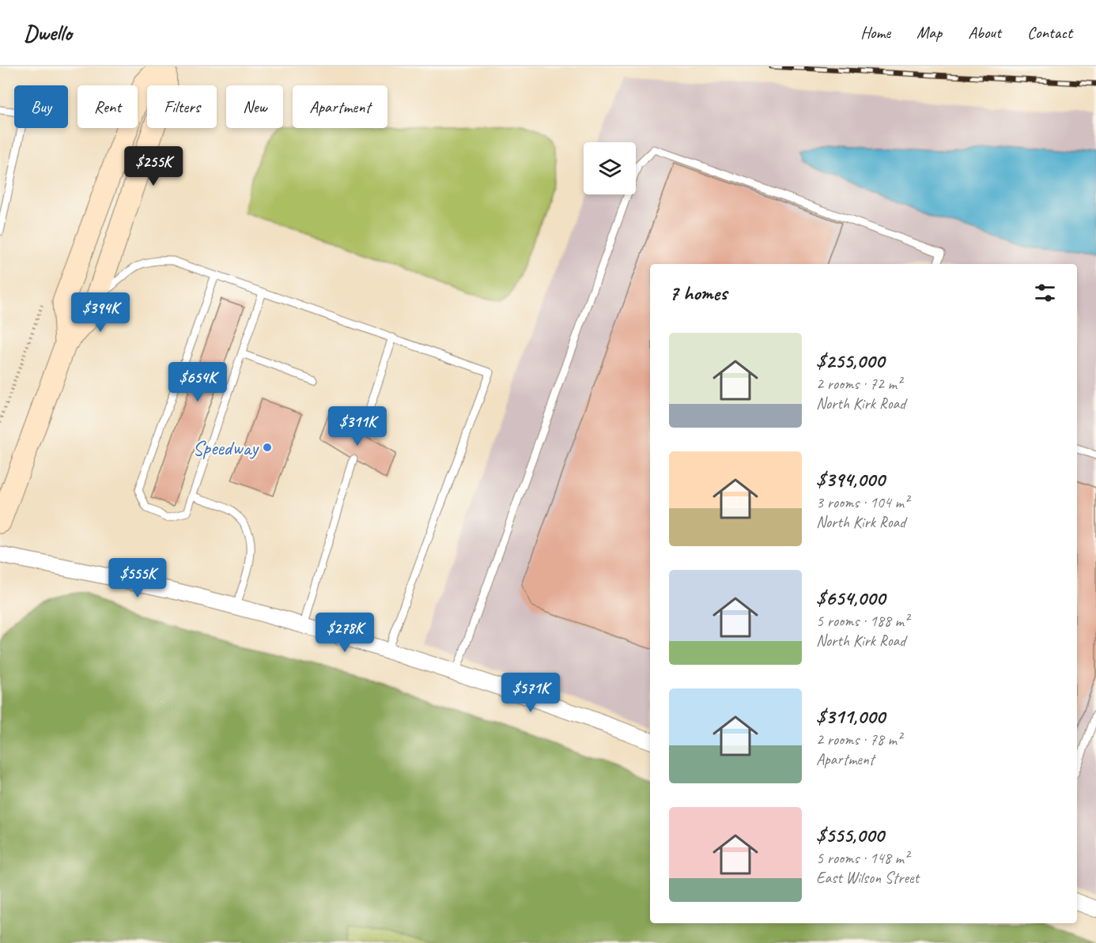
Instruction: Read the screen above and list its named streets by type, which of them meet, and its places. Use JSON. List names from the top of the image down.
{
  "places": ["Speedway"],
  "page": {
    "header": "Dwello",
    "nav": [
      "Home",
      "Map",
      "About",
      "Contact"
    ],
    "chip": [
      "Buy",
      "Rent",
      "Filters",
      "New",
      "Apartment"
    ],
    "price": [
      "$255K",
      "$394K",
      "$654K",
      "$311K",
      "$555K",
      "$278K",
      "$571K"
    ],
    "heading": "7 homes",
    "list": [
      {
        "name": "$255,000",
        "note": "2 rooms · 72 m² · North Kirk Road"
      },
      {
        "name": "$394,000",
        "note": "3 rooms · 104 m² · North Kirk Road"
      },
      {
        "name": "$654,000",
        "note": "5 rooms · 188 m² · North Kirk Road"
      },
      {
        "name": "$311,000",
        "note": "2 rooms · 78 m² · Apartment"
      },
      {
        "name": "$555,000",
        "note": "5 rooms · 148 m² · East Wilson Street"
      }
    ]
  }
}
